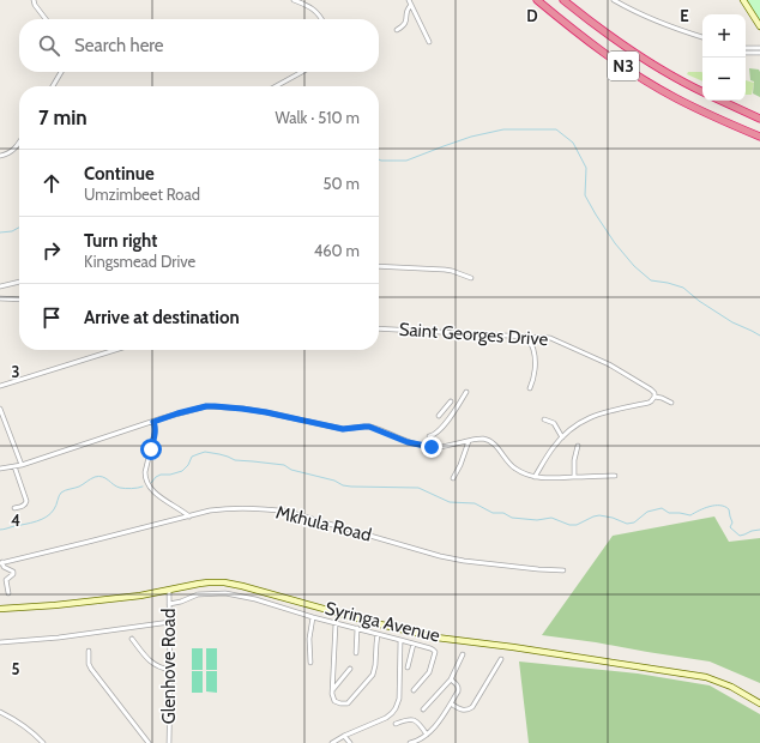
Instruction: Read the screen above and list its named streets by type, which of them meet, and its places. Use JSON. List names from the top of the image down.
{
  "streets": {
    "highway": ["N3"],
    "street": [
      "Saint Georges Drive",
      "Mkhula Road",
      "Syringa Avenue",
      "Glenhove Road"
    ]
  },
  "crossings": [
    ["Syringa Avenue", "Glenhove Road"]
  ],
  "page": {
    "map_buttons": ["+", "−"],
    "search": "Search here",
    "heading": ["7 min", "Walk · 510 m"],
    "list": [
      ["Continue", "Umzimbeet Road", "50 m"],
      ["Turn right", "Kingsmead Drive", "460 m"],
      "Arrive at destination"
    ]
  },
  "grid": {
    "columns": ["D", "E"],
    "rows": ["3", "4", "5"]
  }
}
